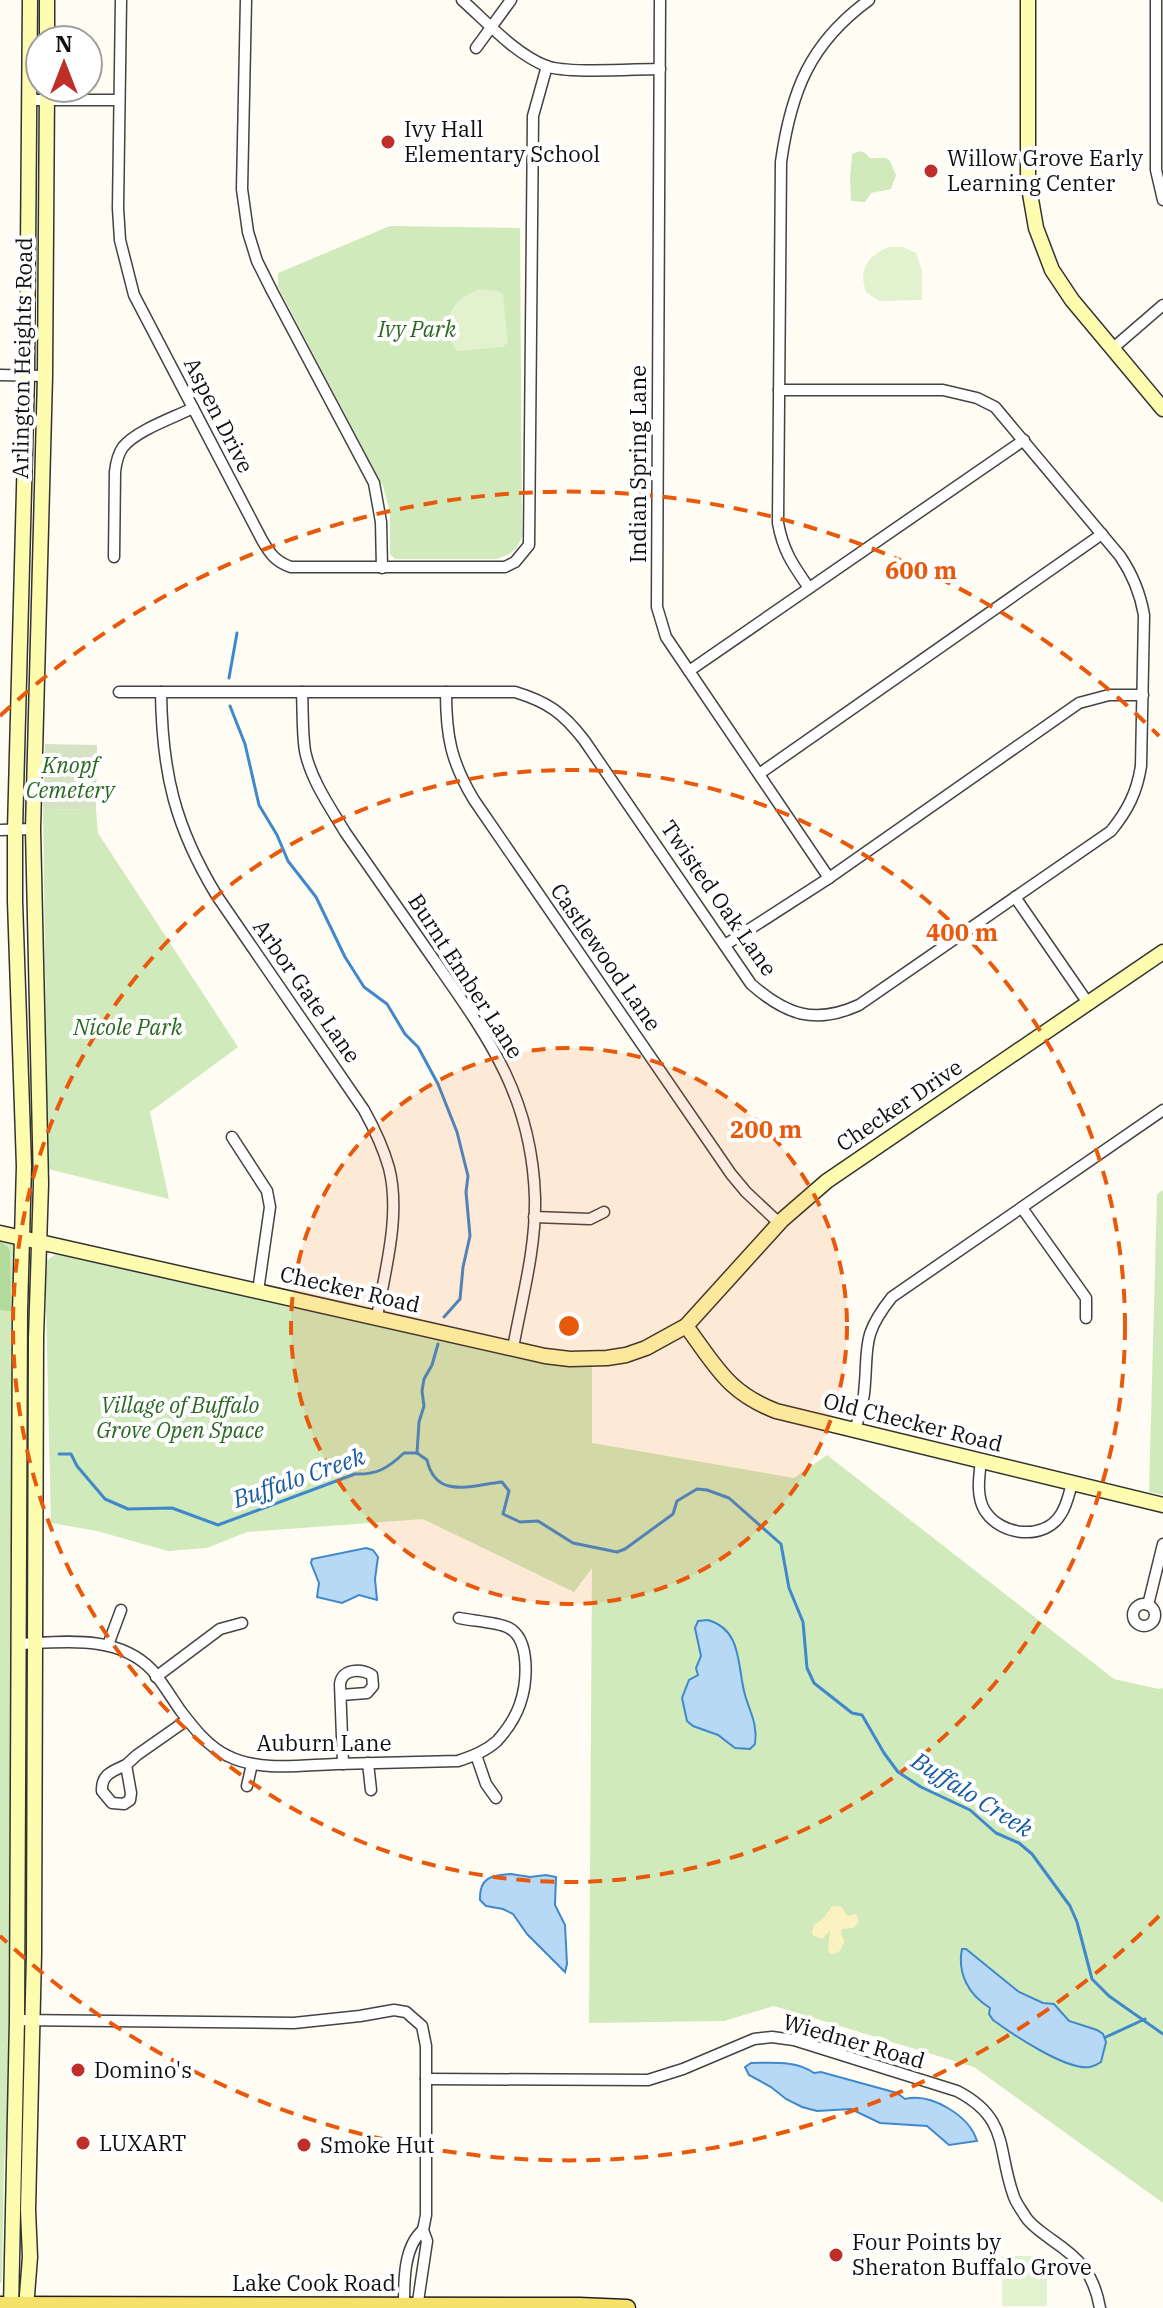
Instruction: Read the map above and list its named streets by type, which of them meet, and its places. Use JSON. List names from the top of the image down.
{
  "streets": {
    "main road": [
      "Arlington Heights Road",
      "Checker Drive",
      "Checker Road",
      "Old Checker Road",
      "Lake Cook Road"
    ],
    "street": [
      "Aspen Drive",
      "Indian Spring Lane",
      "Twisted Oak Lane",
      "Castlewood Lane",
      "Burnt Ember Lane",
      "Arbor Gate Lane",
      "Auburn Lane",
      "Wiedner Road"
    ]
  },
  "crossings": [
    ["Arlington Heights Road", "Checker Road"],
    ["Arlington Heights Road", "Auburn Lane"],
    ["Arlington Heights Road", "Lake Cook Road"],
    ["Twisted Oak Lane", "Castlewood Lane"],
    ["Twisted Oak Lane", "Burnt Ember Lane"],
    ["Twisted Oak Lane", "Arbor Gate Lane"],
    ["Castlewood Lane", "Checker Drive"],
    ["Burnt Ember Lane", "Checker Road"],
    ["Arbor Gate Lane", "Checker Road"],
    ["Checker Drive", "Checker Road"],
    ["Checker Drive", "Old Checker Road"],
    ["Checker Road", "Old Checker Road"]
  ],
  "water": ["Buffalo Creek"],
  "parks": [
    "Ivy Park",
    "Knopf Cemetery",
    "Nicole Park",
    "Village of Buffalo Grove Open Space"
  ],
  "places": [
    "Ivy Hall Elementary School",
    "Willow Grove Early Learning Center",
    "Domino's",
    "LUXART",
    "Smoke Hut",
    "Four Points by Sheraton Buffalo Grove"
  ],
  "north": "top",
  "rings": ["600 m", "400 m", "200 m"]
}
